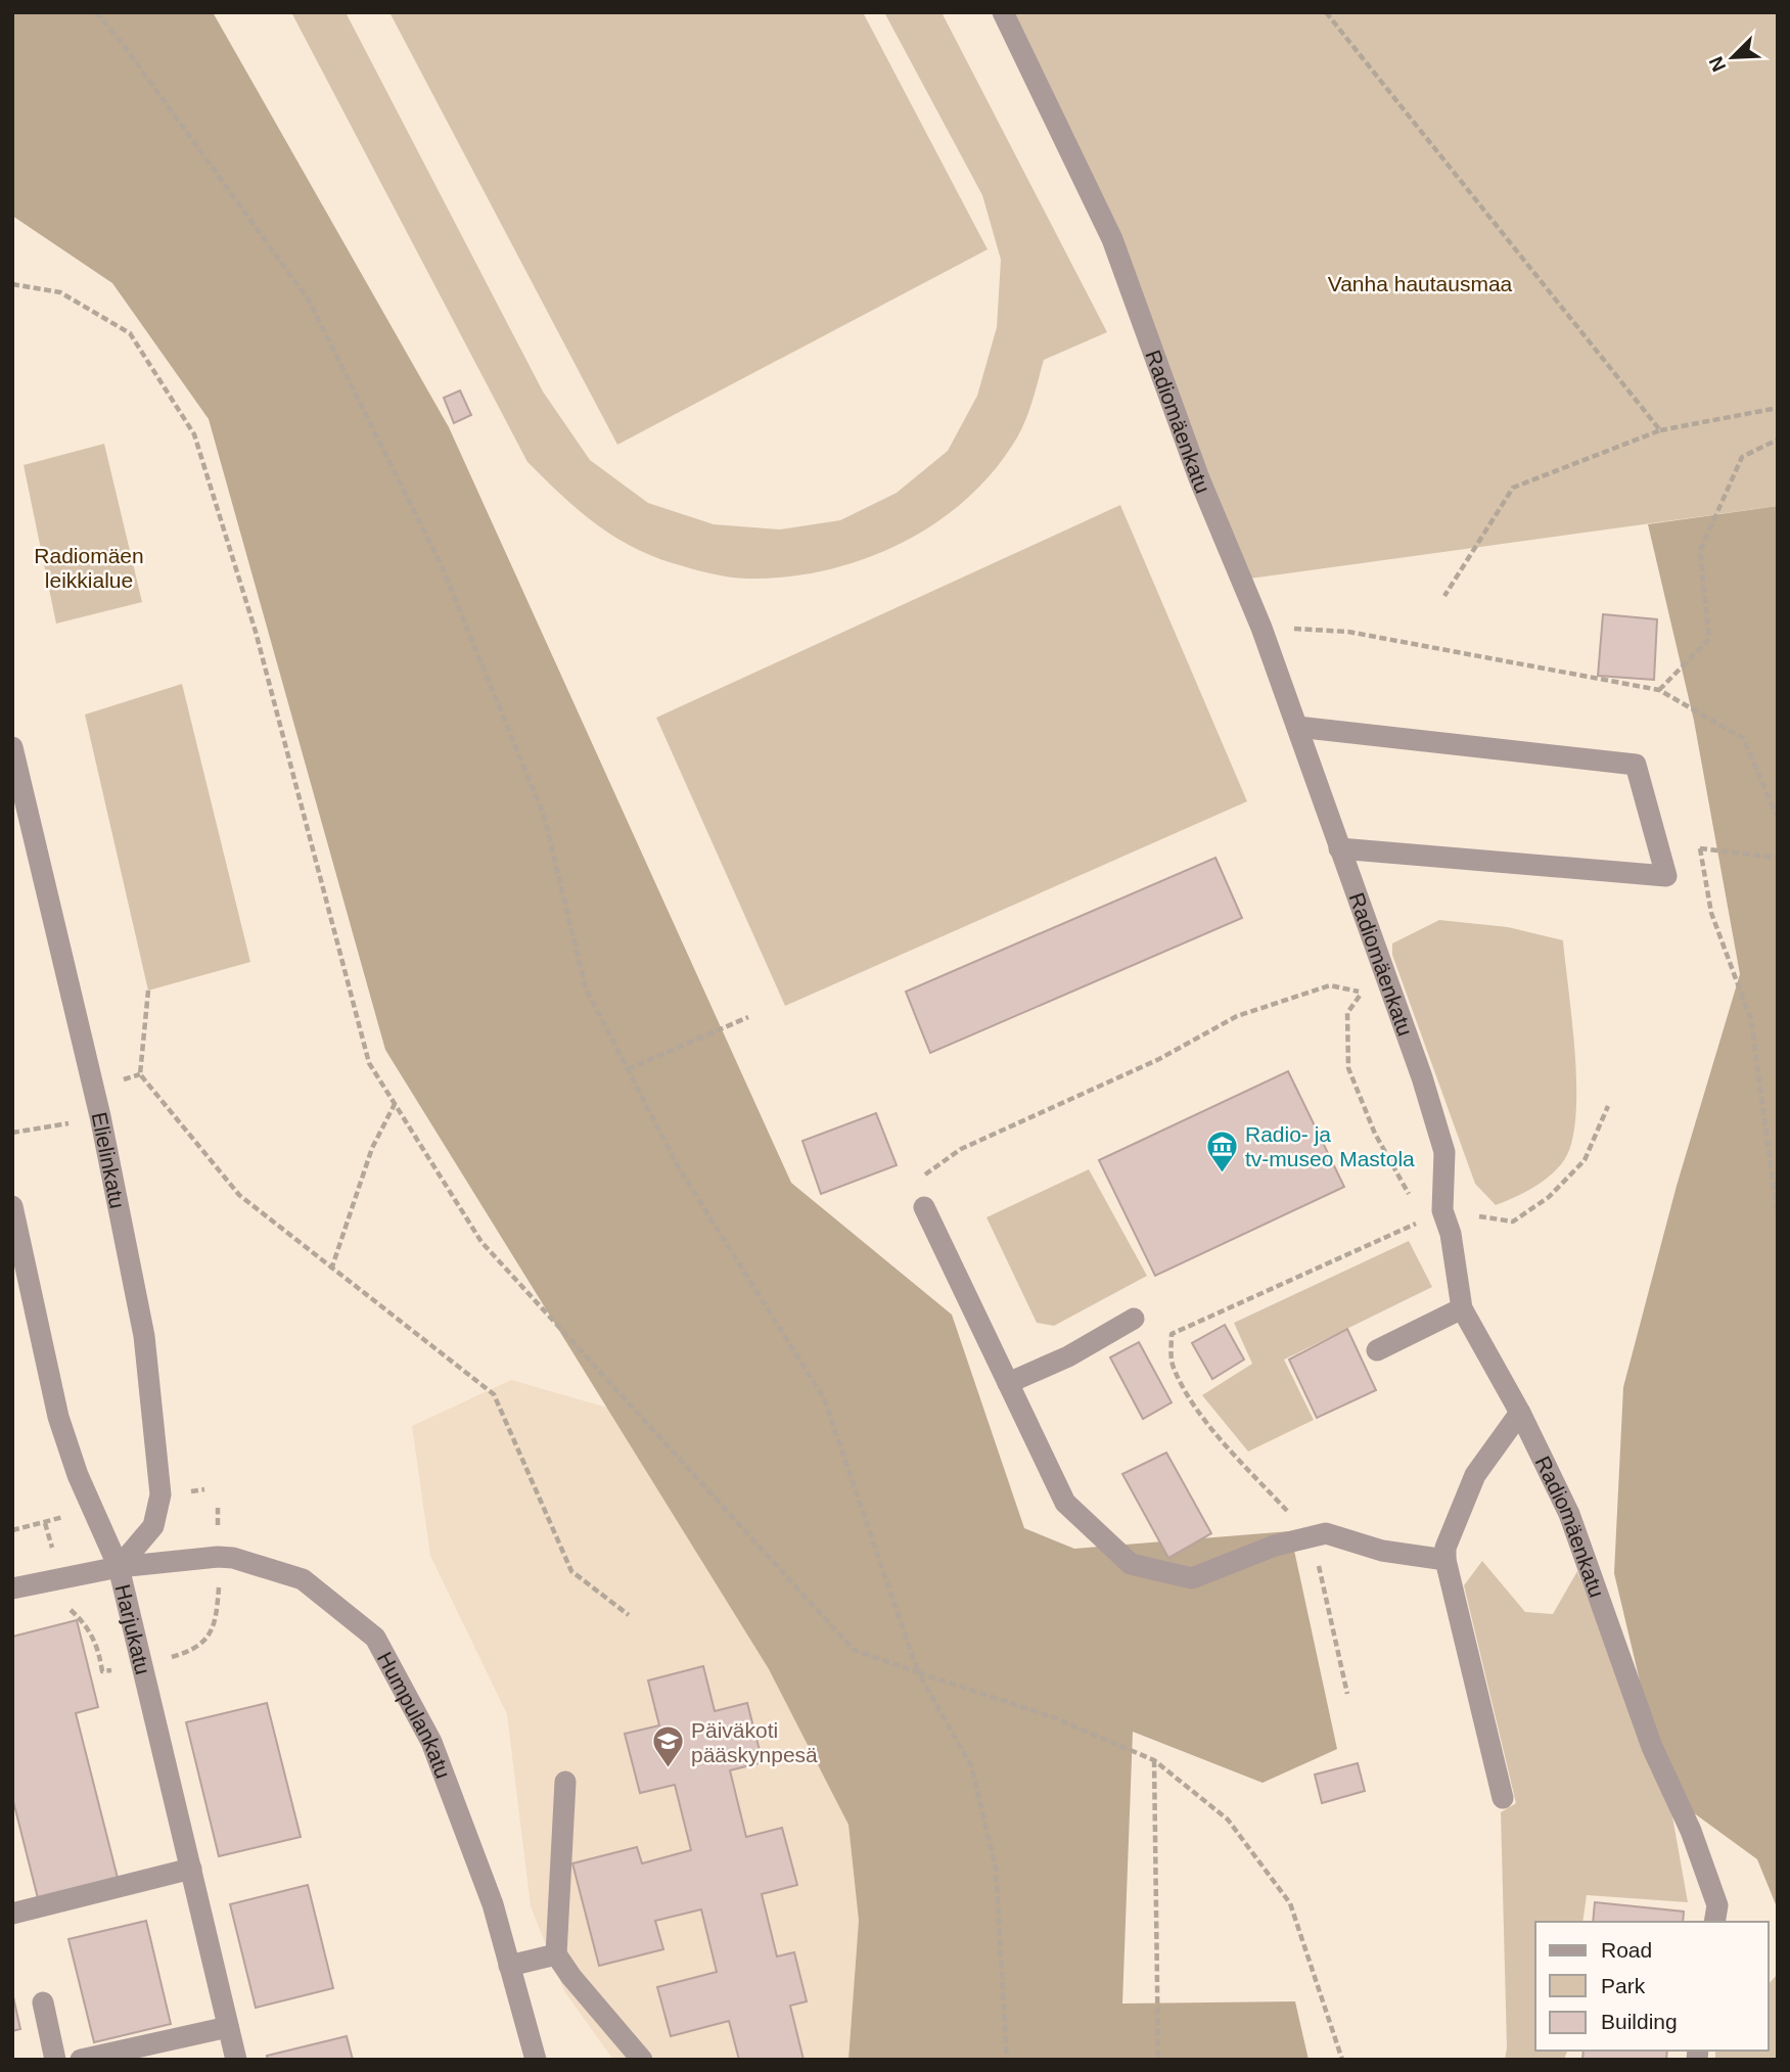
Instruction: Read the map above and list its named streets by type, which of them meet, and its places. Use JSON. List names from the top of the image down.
{
  "streets": {
    "street": [
      "Radiomäenkatu",
      "Elielinkatu",
      "Harjukatu",
      "Humpulankatu"
    ]
  },
  "crossings": [
    ["Elielinkatu", "Harjukatu"],
    ["Elielinkatu", "Humpulankatu"],
    ["Harjukatu", "Humpulankatu"]
  ],
  "parks": ["Vanha hautausmaa", "Radiomäen leikkialue"],
  "places": {
    "museum": ["Radio- ja tv-museo Mastola"],
    "school or university": ["Päiväkoti pääskynpesä"]
  },
  "legend": ["Road", "Park", "Building"],
  "north": "bottom left"
}
